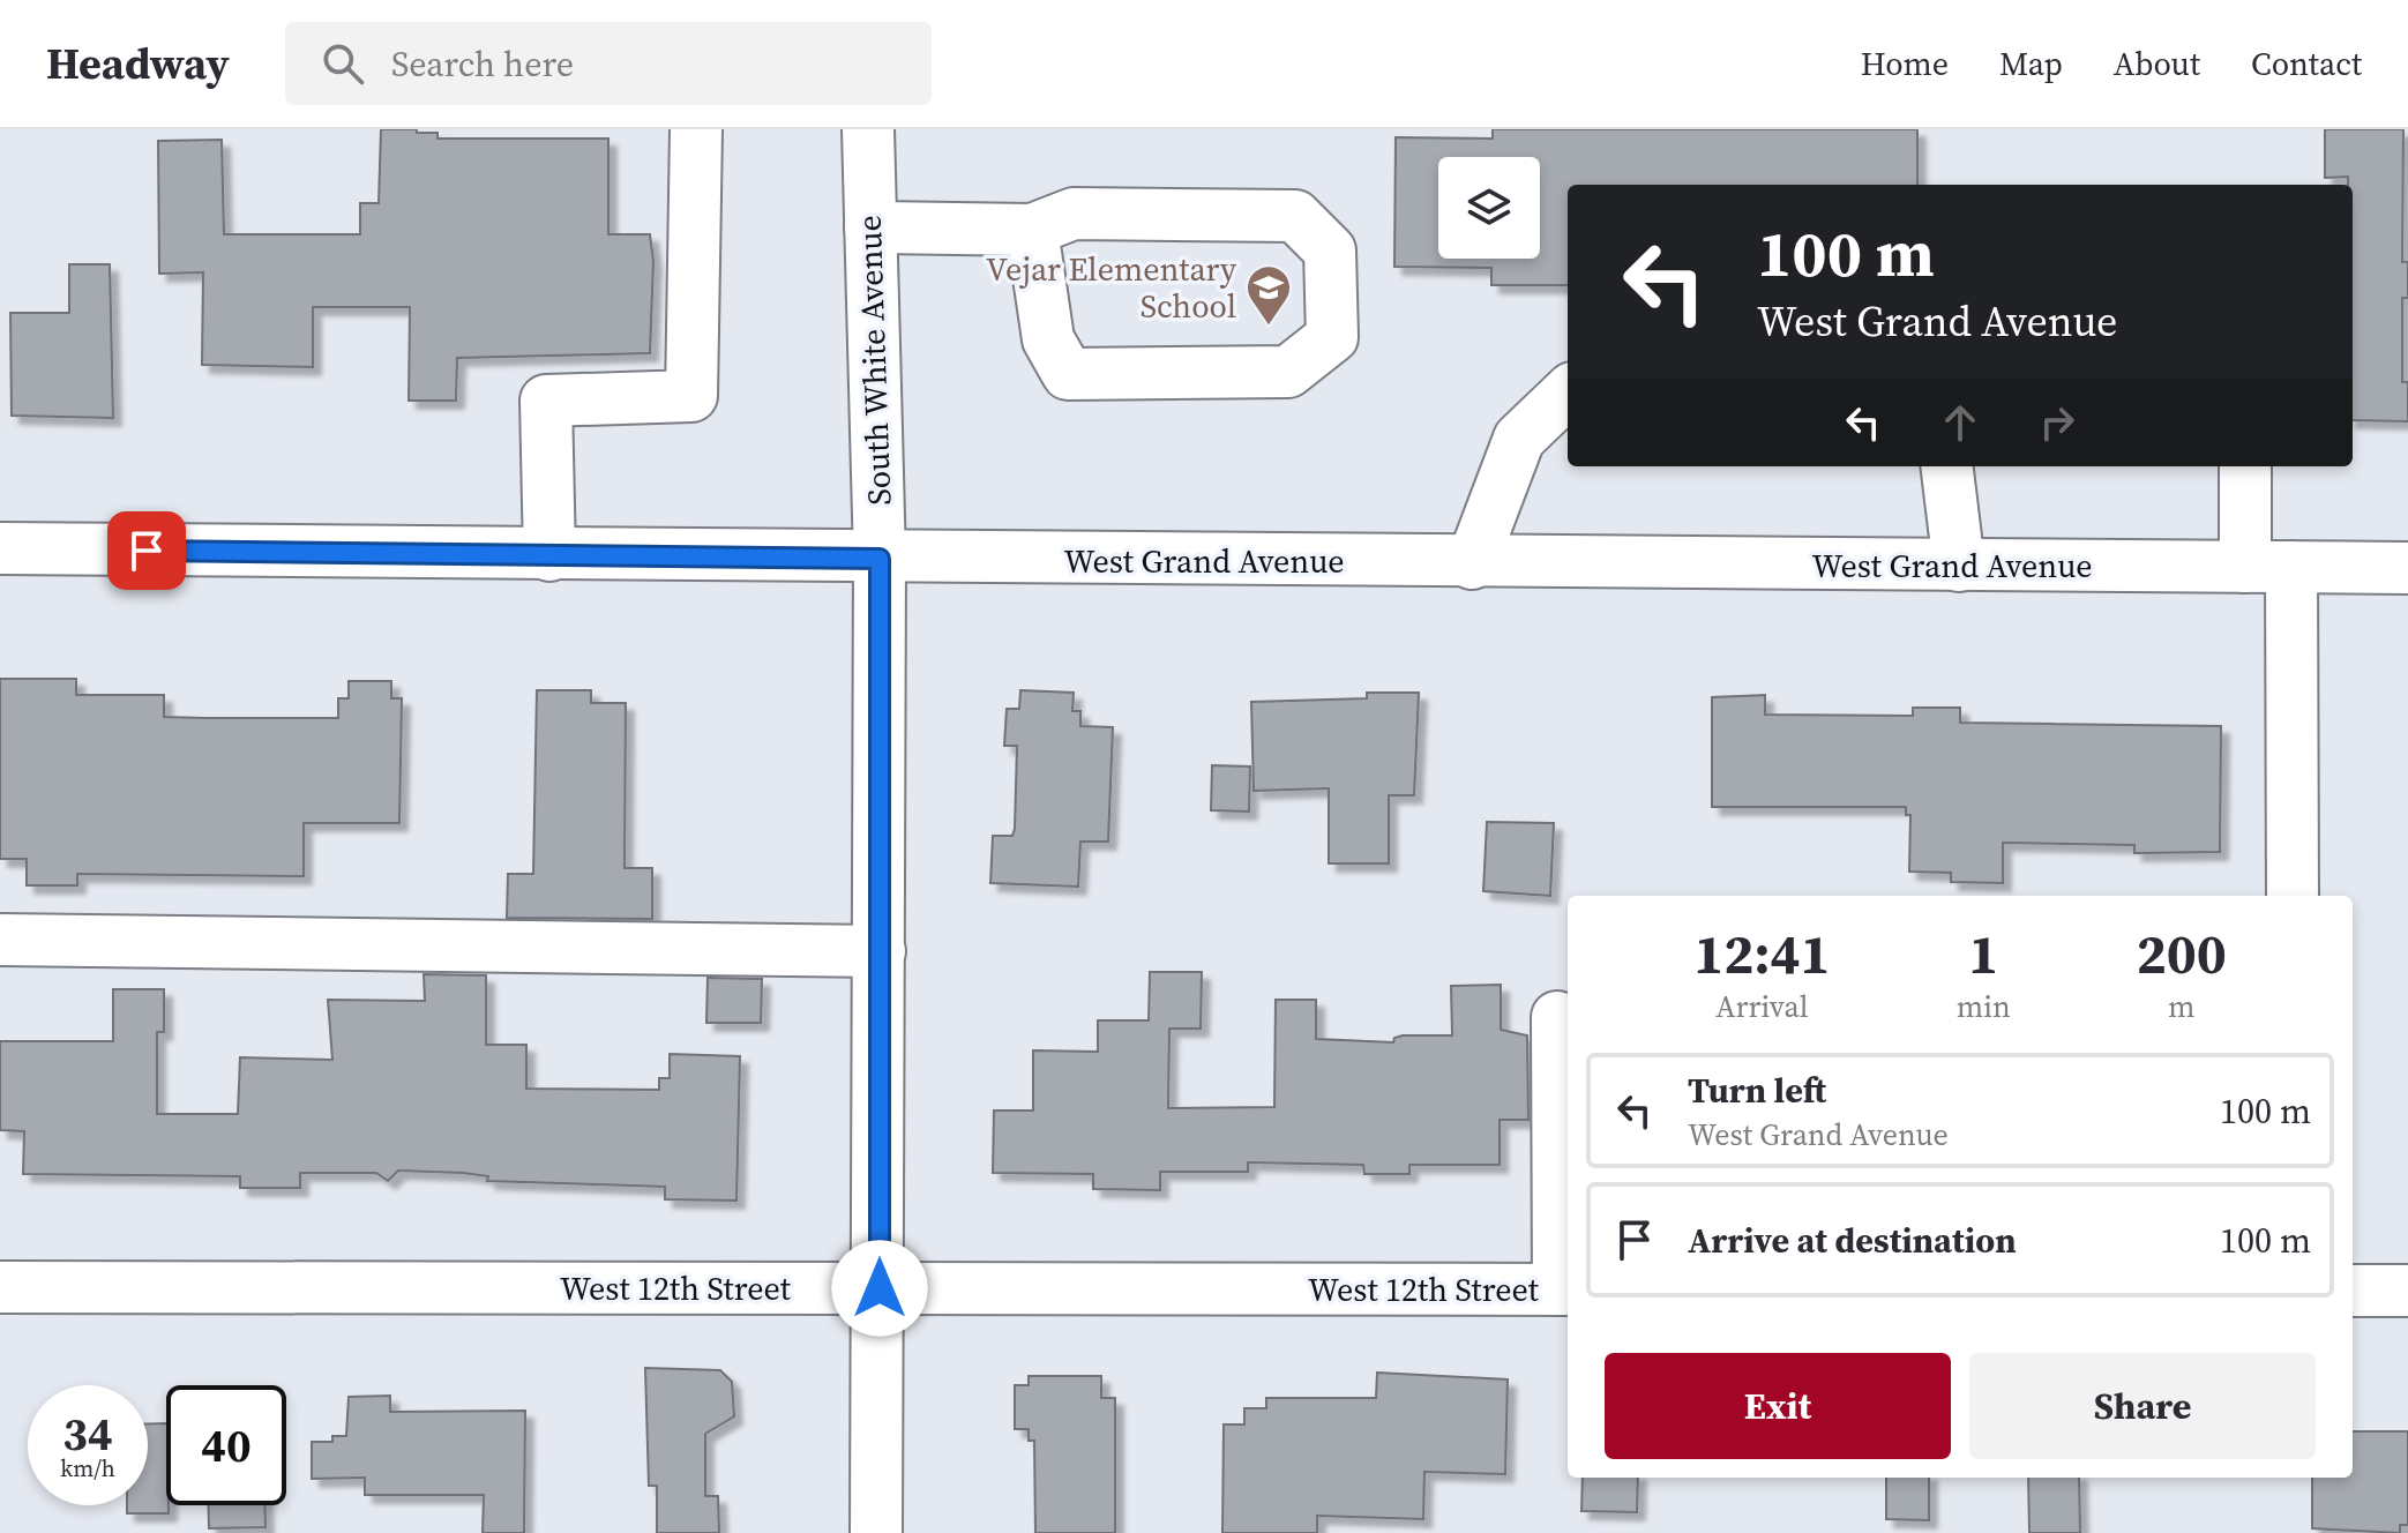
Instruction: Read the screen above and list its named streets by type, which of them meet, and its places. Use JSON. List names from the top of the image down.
{
  "streets": {
    "street": ["South White Avenue", "West Grand Avenue", "West 12th Street"]
  },
  "crossings": [
    ["South White Avenue", "West Grand Avenue"],
    ["South White Avenue", "West 12th Street"]
  ],
  "places": {
    "school or university": ["Vejar Elementary School"]
  },
  "page": {
    "header": "Headway",
    "search": "Search here",
    "nav": [
      "Home",
      "Map",
      "About",
      "Contact"
    ],
    "turn": ["100 m", "West Grand Avenue"],
    "eta": [
      "12:41",
      "Arrival",
      "1",
      "min",
      "200",
      "m"
    ],
    "list": [
      {
        "name": "Turn left",
        "note": "West Grand Avenue",
        "value": "100 m"
      },
      {
        "name": "Arrive at destination",
        "value": "100 m"
      }
    ],
    "buttons": ["Exit", "Share"],
    "speed": "34 km/h",
    "limit": "40"
  }
}
